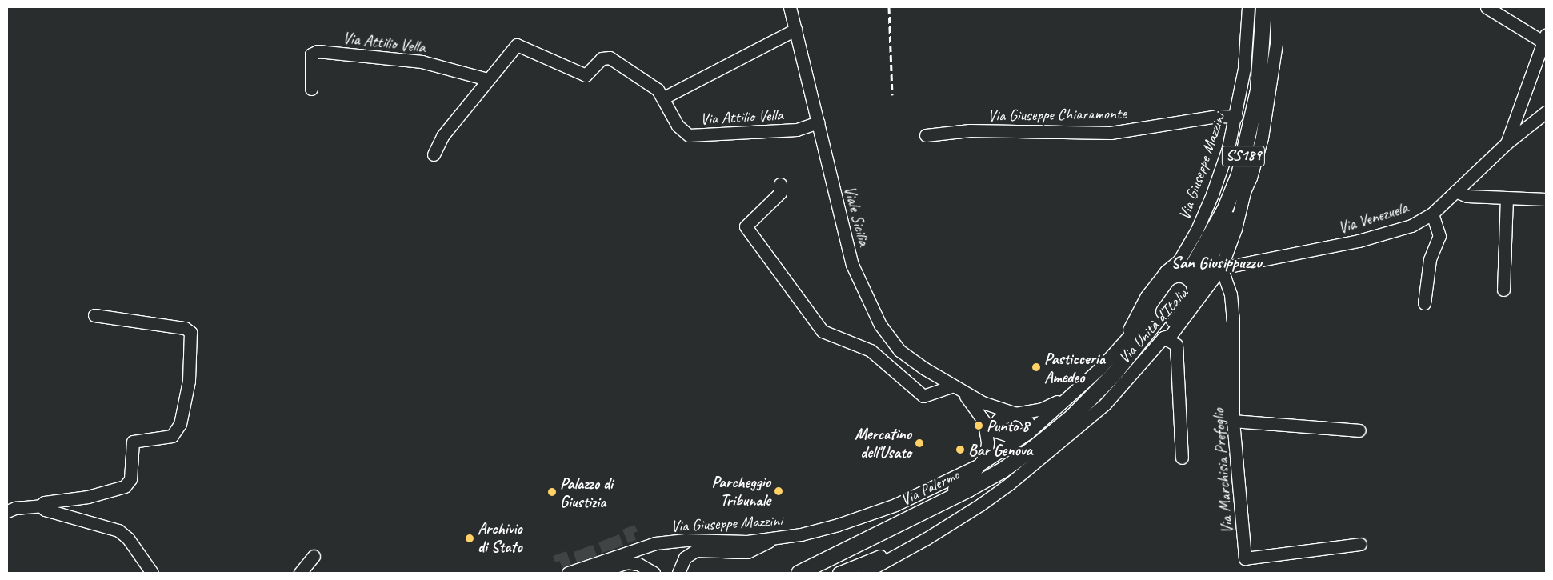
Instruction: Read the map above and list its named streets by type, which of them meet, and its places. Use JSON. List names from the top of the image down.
{
  "streets": {
    "main road": ["SS189", "Via Palermo"],
    "street": [
      "Via Attilio Vella",
      "Via Giuseppe Chiaramonte",
      "Via Giuseppe Mazzini",
      "Viale Sicilia",
      "Via Venezuela",
      "Via Unità d'Italia",
      "Via Marchisia Prefoglio"
    ]
  },
  "crossings": [
    ["Via Attilio Vella", "Viale Sicilia"],
    ["Via Giuseppe Chiaramonte", "Via Giuseppe Mazzini"],
    ["SS189", "Via Giuseppe Mazzini"],
    ["SS189", "Via Unità d'Italia"],
    ["SS189", "Via Palermo"],
    ["Via Giuseppe Mazzini", "Via Unità d'Italia"],
    ["Via Giuseppe Mazzini", "Via Palermo"],
    ["Via Venezuela", "Via Unità d'Italia"],
    ["Via Venezuela", "Via Marchisia Prefoglio"],
    ["Via Unità d'Italia", "Via Marchisia Prefoglio"],
    ["Via Unità d'Italia", "Via Palermo"]
  ],
  "districts": ["San Giusippuzzu"],
  "places": [
    "Pasticceria Amedeo",
    "Punto 8",
    "Mercatino dell'Usato",
    "Bar Genova",
    "Parcheggio Tribunale",
    "Palazzo di Giustizia",
    "Archivio di Stato"
  ]
}
